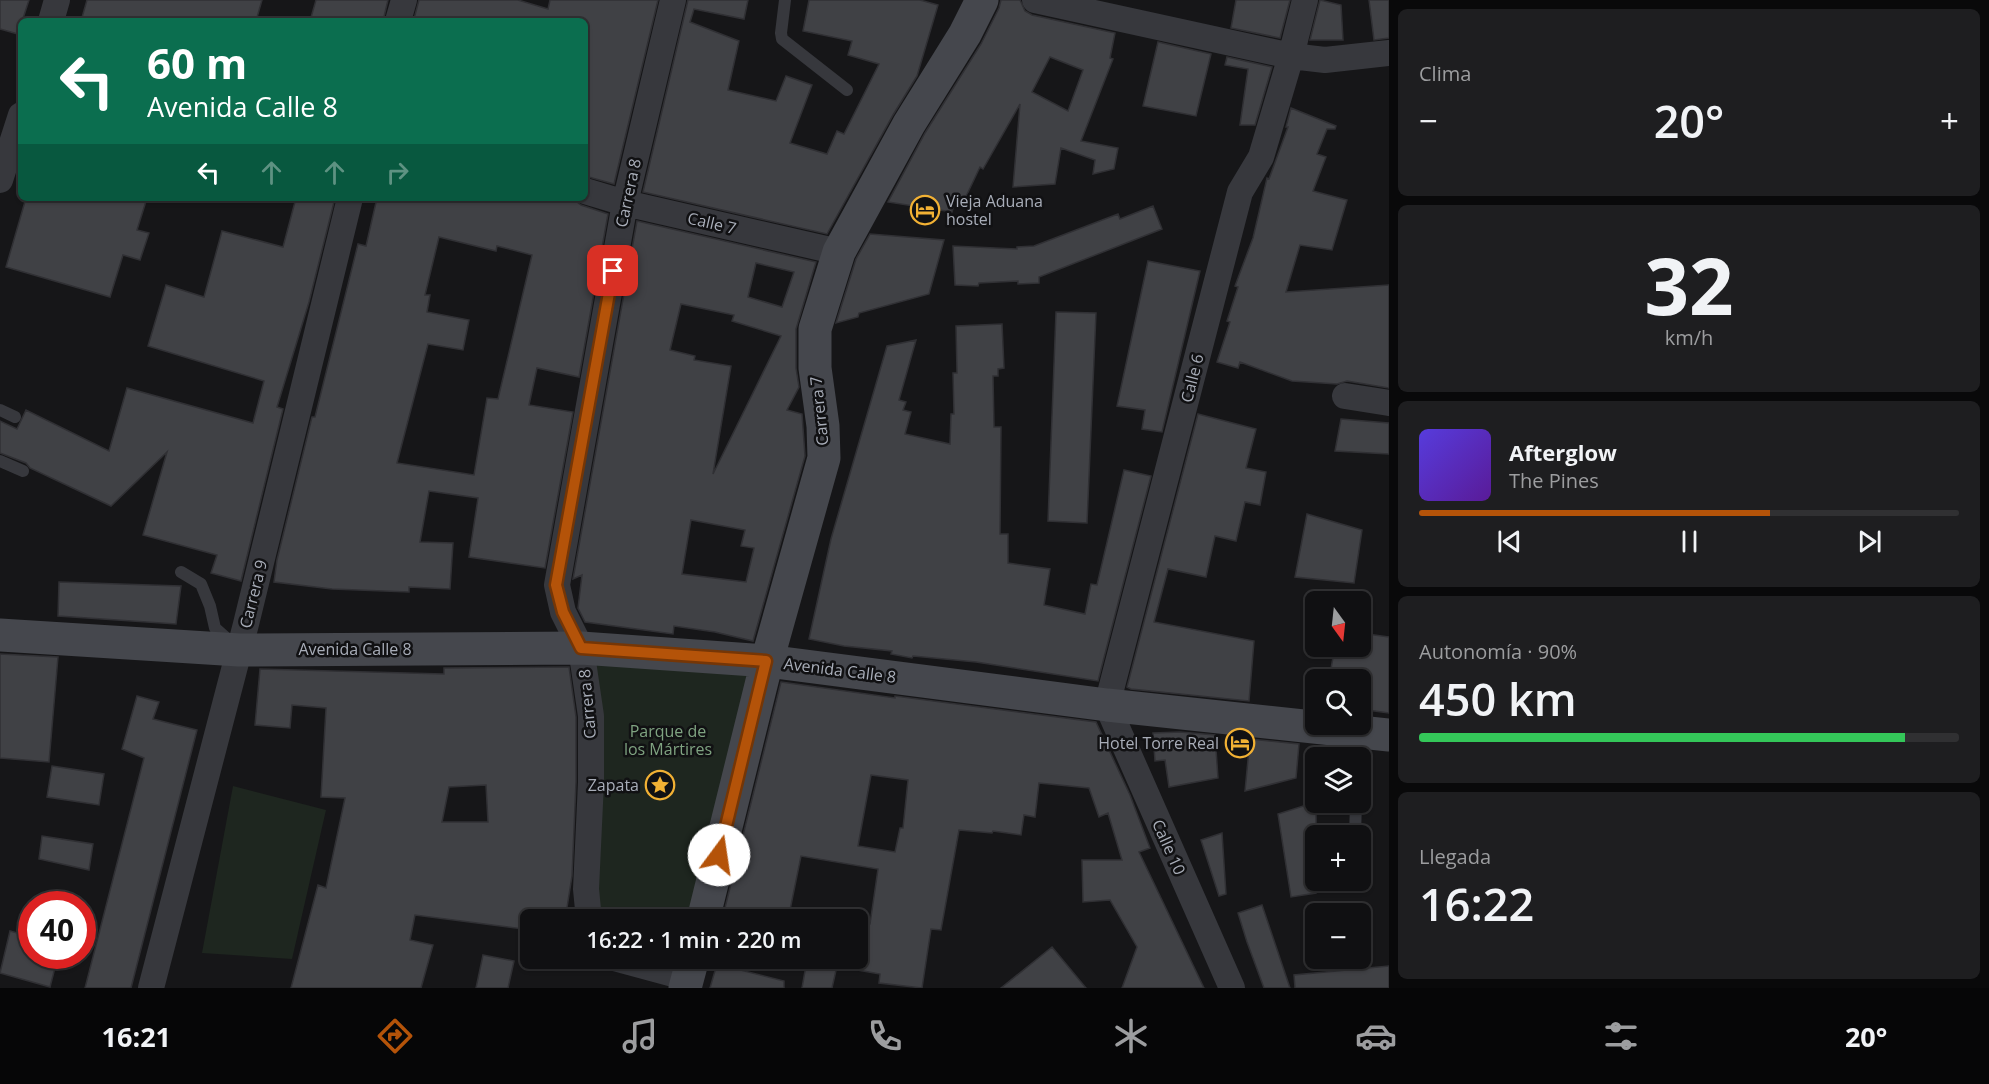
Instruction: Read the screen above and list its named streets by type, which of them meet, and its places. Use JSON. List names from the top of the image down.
{
  "streets": {
    "main road": ["Carrera 7", "Avenida Calle 8"],
    "street": [
      "Carrera 8",
      "Calle 7",
      "Calle 6",
      "Carrera 9",
      "Calle 10"
    ]
  },
  "crossings": [
    ["Carrera 8", "Calle 7"],
    ["Carrera 8", "Avenida Calle 8"],
    ["Calle 7", "Carrera 7"],
    ["Calle 6", "Avenida Calle 8"],
    ["Calle 6", "Calle 10"],
    ["Carrera 7", "Avenida Calle 8"],
    ["Carrera 9", "Avenida Calle 8"],
    ["Avenida Calle 8", "Calle 10"]
  ],
  "parks": ["Parque de los Mártires"],
  "places": {
    "hotel": ["Vieja Aduana hostel", "Hotel Torre Real"],
    "place": ["Zapata"]
  },
  "north": "bottom",
  "page": {
    "tile": [
      "Clima",
      ["32", "km/h"],
      ["Autonomía · 90%", "450 km"],
      ["Llegada", "16:22"]
    ],
    "turn": ["60 m", "Avenida Calle 8"],
    "heat": ["−", "20°", "+"],
    "song": ["Afterglow", "The Pines"],
    "map_buttons": ["+", "−"],
    "limit": "40",
    "trip": "16:22 · 1 min · 220 m",
    "tabs": ["16:21", "20°"]
  }
}
